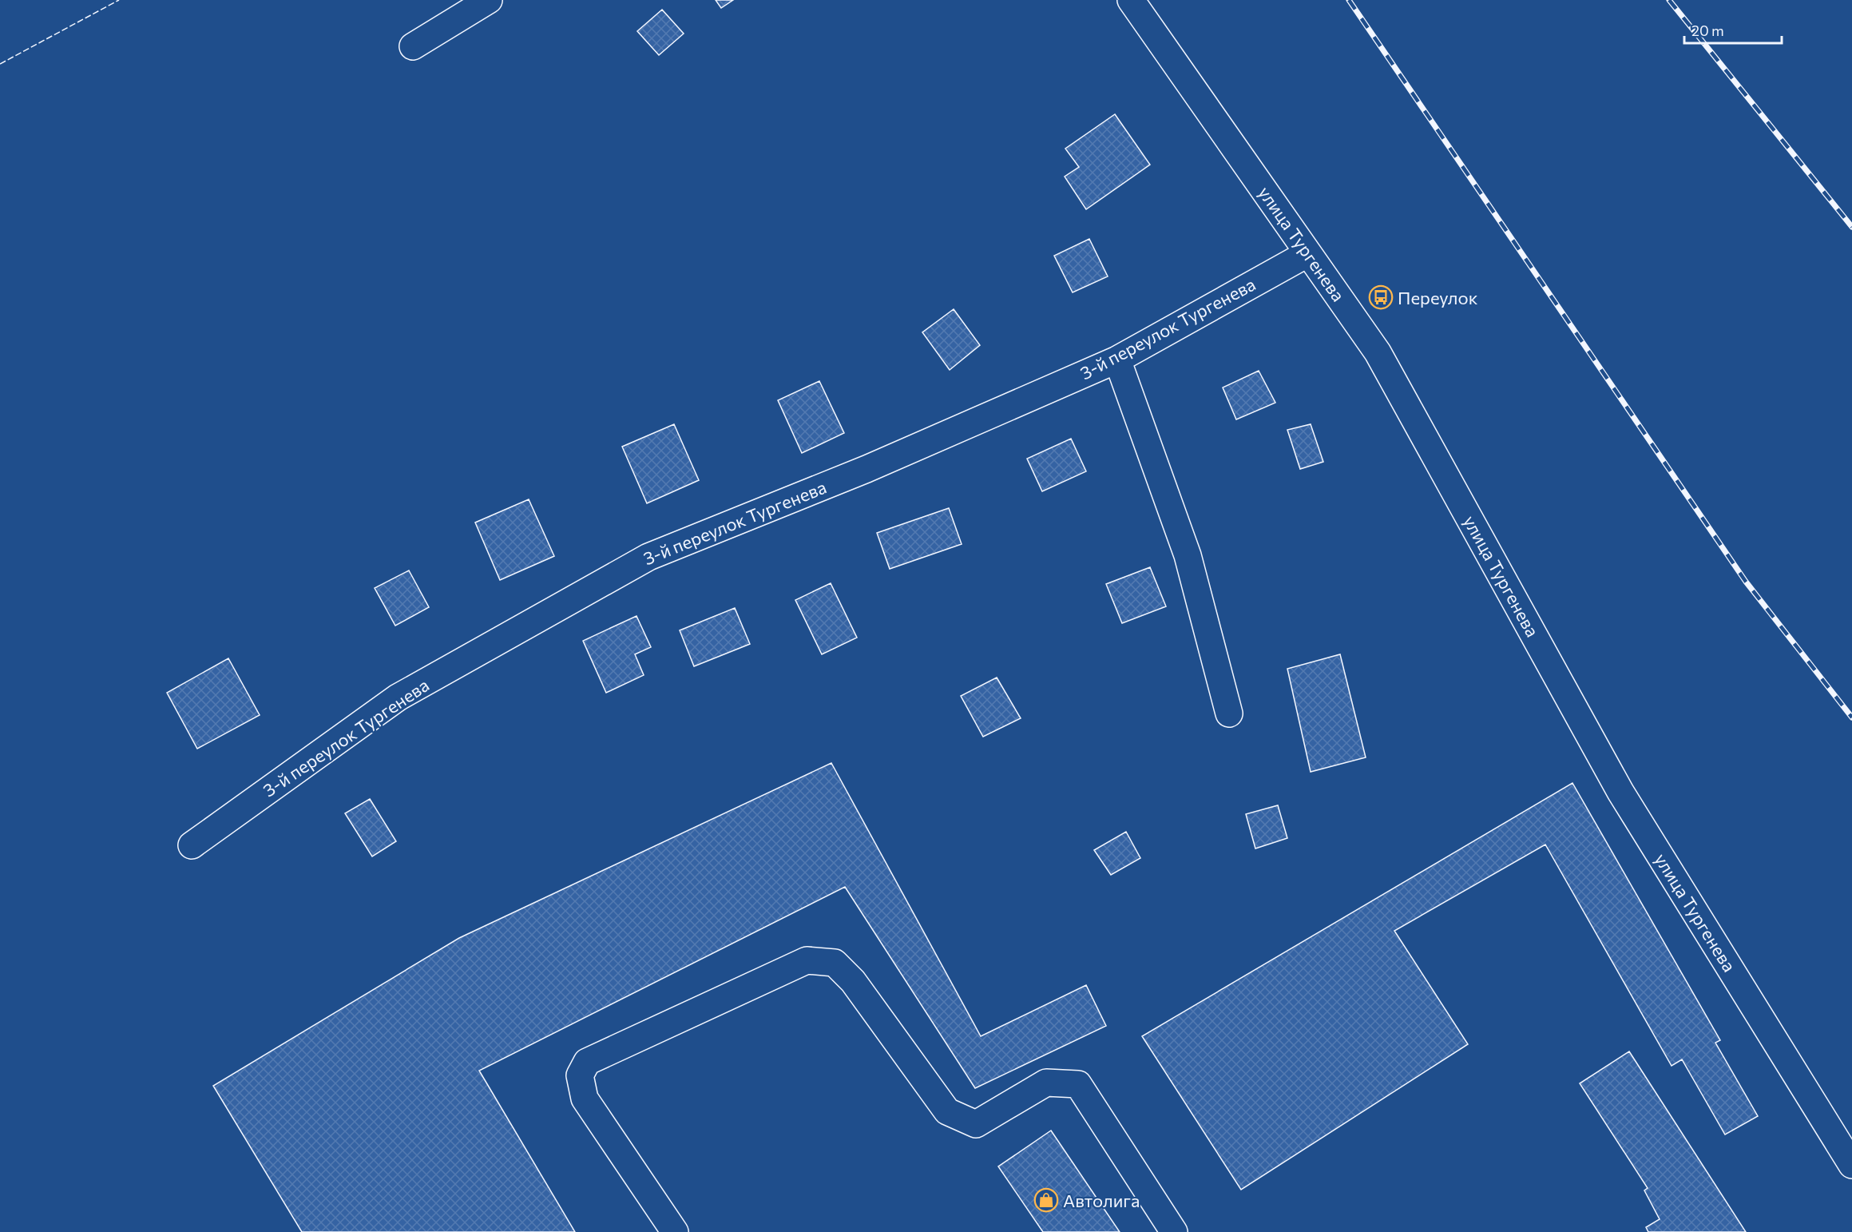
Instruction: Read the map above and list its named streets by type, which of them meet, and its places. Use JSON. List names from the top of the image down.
{
  "streets": {
    "street": ["улица Тургенева", "3-й переулок Тургенева"]
  },
  "crossings": [
    ["улица Тургенева", "3-й переулок Тургенева"]
  ],
  "places": {
    "bus stop": ["Переулок"],
    "shop": ["Автолига"]
  },
  "scale_bar": "20 m"
}
